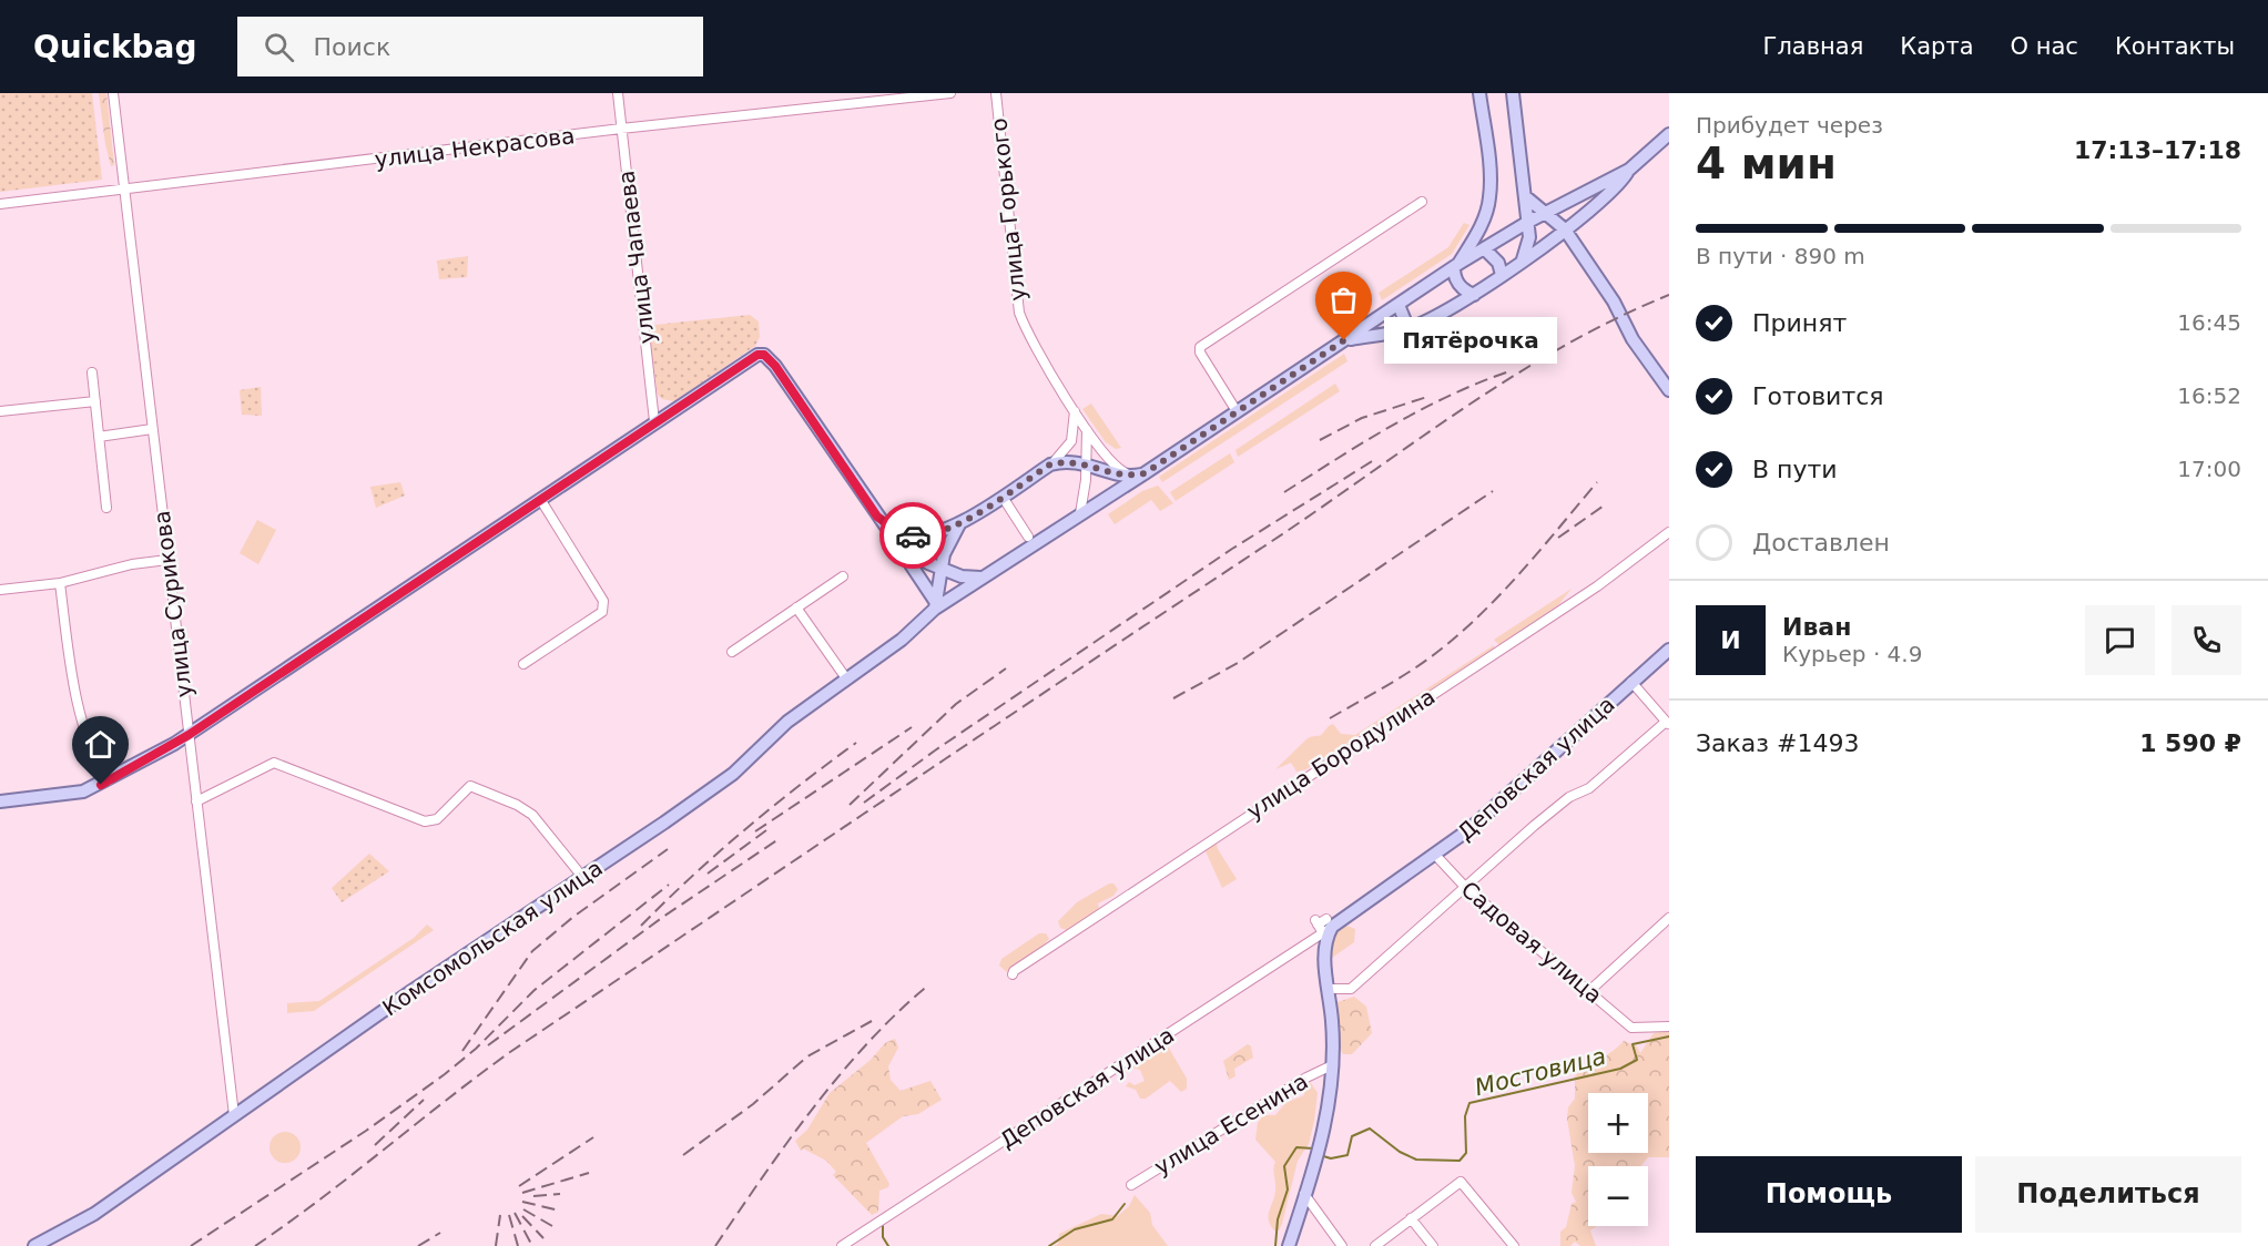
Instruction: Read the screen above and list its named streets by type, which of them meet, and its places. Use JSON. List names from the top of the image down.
{
  "streets": {
    "main road": ["Деповская улица", "Комсомольская улица"],
    "street": [
      "улица Некрасова",
      "улица Горького",
      "улица Чапаева",
      "улица Сурикова",
      "улица Бородулина",
      "Садовая улица",
      "улица Есенина"
    ]
  },
  "crossings": [
    ["улица Некрасова", "улица Чапаева"],
    ["улица Некрасова", "улица Сурикова"],
    ["улица Горького", "Комсомольская улица"],
    ["улица Сурикова", "Комсомольская улица"],
    ["Деповская улица", "Садовая улица"]
  ],
  "water": ["Мостовица"],
  "places": ["Пятёрочка"],
  "page": {
    "header": "Quickbag",
    "search": "Поиск",
    "nav": [
      "Главная",
      "Карта",
      "О нас",
      "Контакты"
    ],
    "heading": ["4 мин", "Прибудет через", "17:13–17:18"],
    "panel": [
      "Иван",
      "Курьер · 4.9",
      "Заказ #1493",
      "1 590 ₽"
    ],
    "bar": "В пути · 890 m",
    "list": [
      ["Принят", "16:45"],
      ["Готовится", "16:52"],
      ["В пути", "17:00"],
      "Доставлен"
    ],
    "bubble": "Пятёрочка",
    "round": "И",
    "map_buttons": ["+", "−"],
    "buttons": ["Помощь", "Поделиться"]
  }
}
